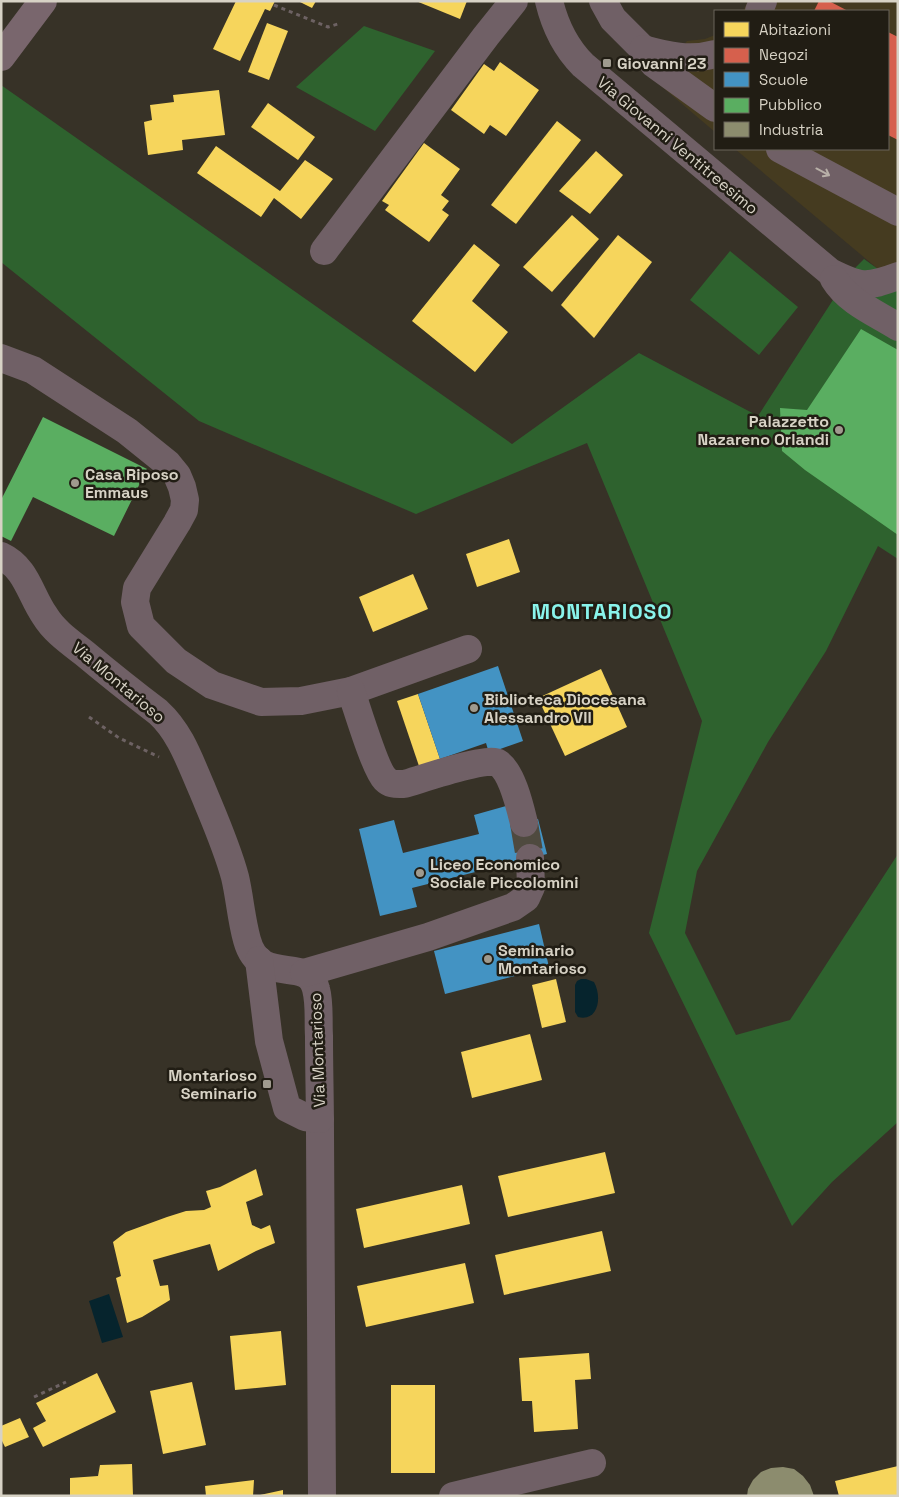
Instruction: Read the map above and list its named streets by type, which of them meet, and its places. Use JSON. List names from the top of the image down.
{
  "streets": {
    "street": ["Via Giovanni Ventitreesimo", "Via Montarioso"]
  },
  "districts": ["MONTARIOSO"],
  "places": {
    "transit": ["Giovanni 23", "Montarioso Seminario"],
    "other": [
      "Palazzetto Nazareno Orlandi",
      "Casa Riposo Emmaus",
      "Biblioteca Diocesana Alessandro VII",
      "Liceo Economico Sociale Piccolomini",
      "Seminario Montarioso"
    ]
  },
  "legend": [
    "Abitazioni",
    "Negozi",
    "Scuole",
    "Pubblico",
    "Industria"
  ]
}
